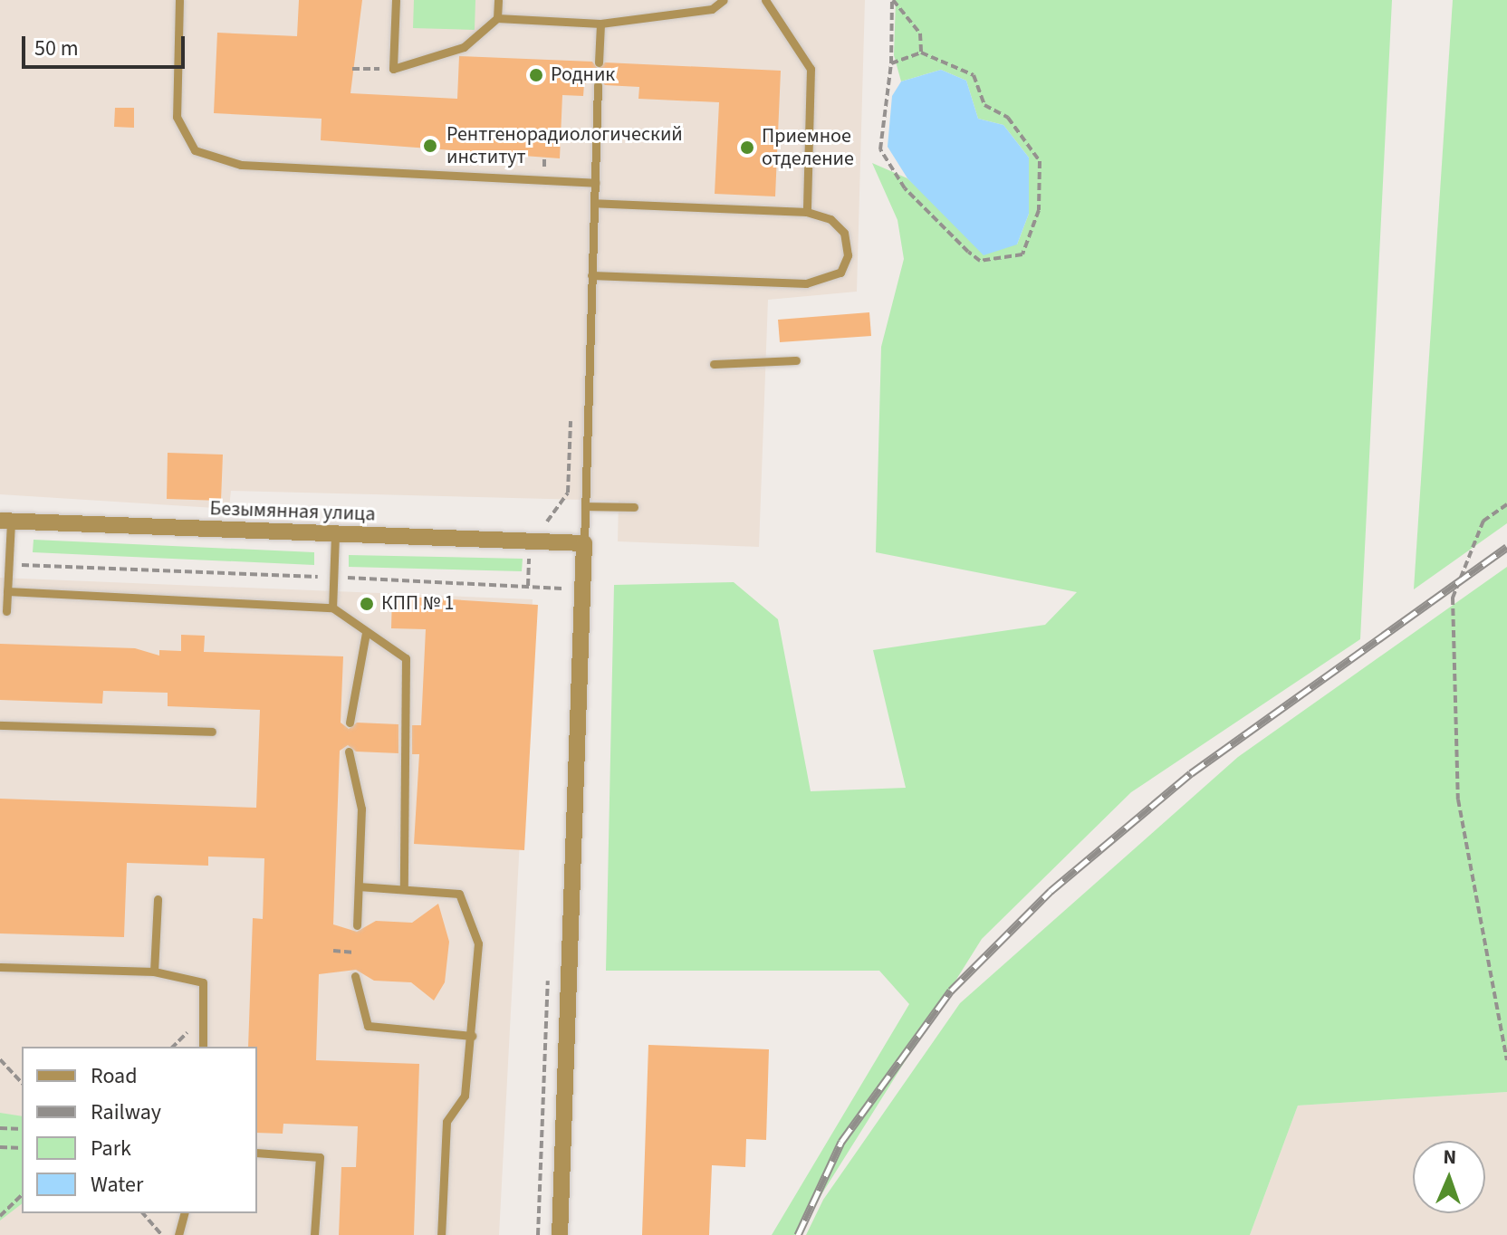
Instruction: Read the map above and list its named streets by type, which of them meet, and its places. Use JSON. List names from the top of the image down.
{
  "streets": {
    "street": ["Безымянная улица"]
  },
  "places": [
    "Родник",
    "Рентгенорадиологический институт",
    "Приемное отделение",
    "КПП № 1"
  ],
  "legend": [
    "Road",
    "Railway",
    "Park",
    "Water"
  ],
  "scale_bar": "50 m",
  "north": "top"
}
